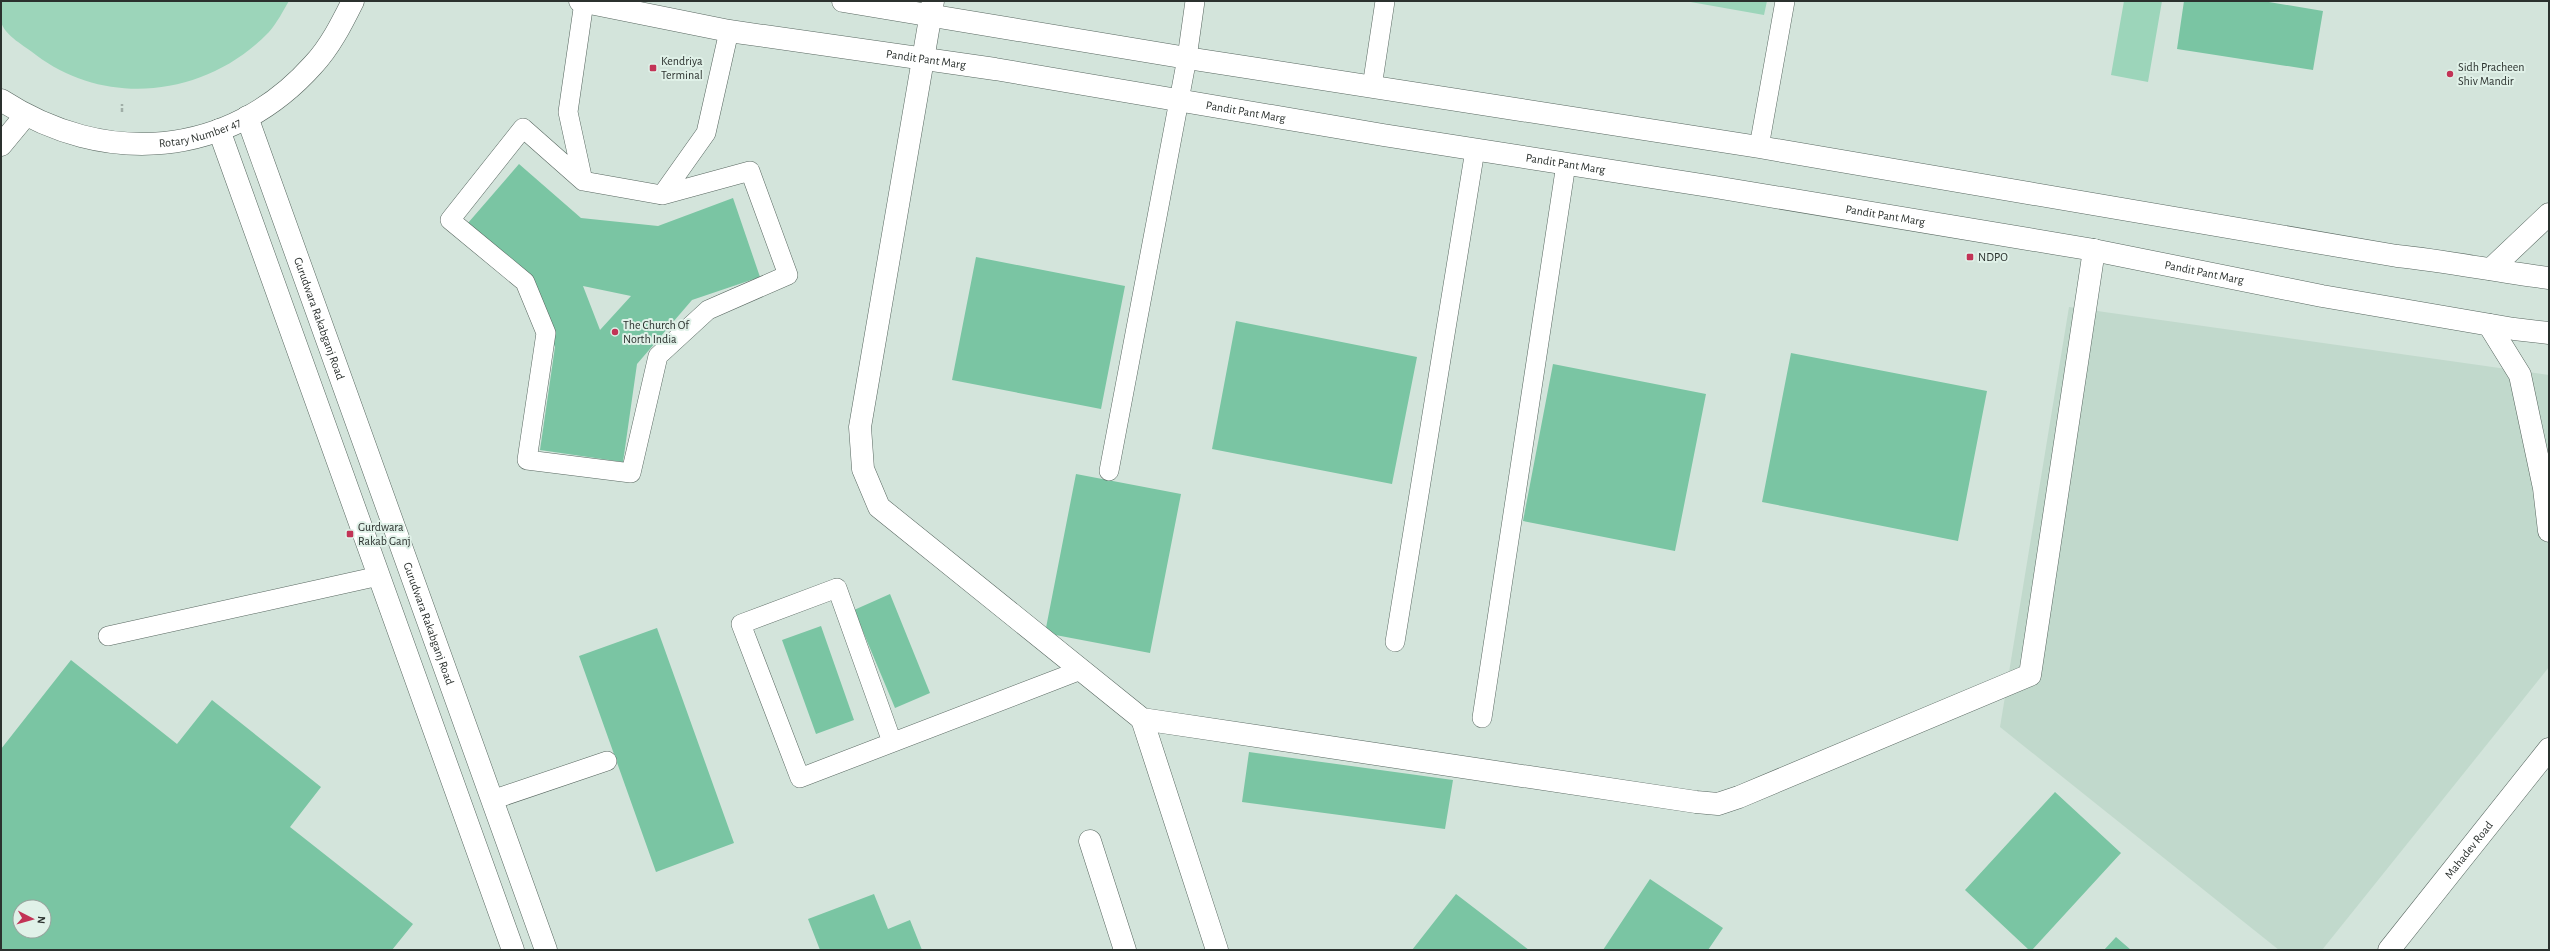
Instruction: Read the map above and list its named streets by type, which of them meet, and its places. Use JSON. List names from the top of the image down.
{
  "streets": {
    "street": [
      "Pandit Pant Marg",
      "Rotary Number 47",
      "Gurudwara Rakabganj Road",
      "Mahadev Road"
    ]
  },
  "crossings": [
    ["Rotary Number 47", "Gurudwara Rakabganj Road"]
  ],
  "places": {
    "transit": ["Kendriya Terminal", "NDPO", "Gurdwara Rakab Ganj"],
    "other": ["Sidh Pracheen Shiv Mandir", "The Church Of North India"]
  },
  "north": "right"
}
